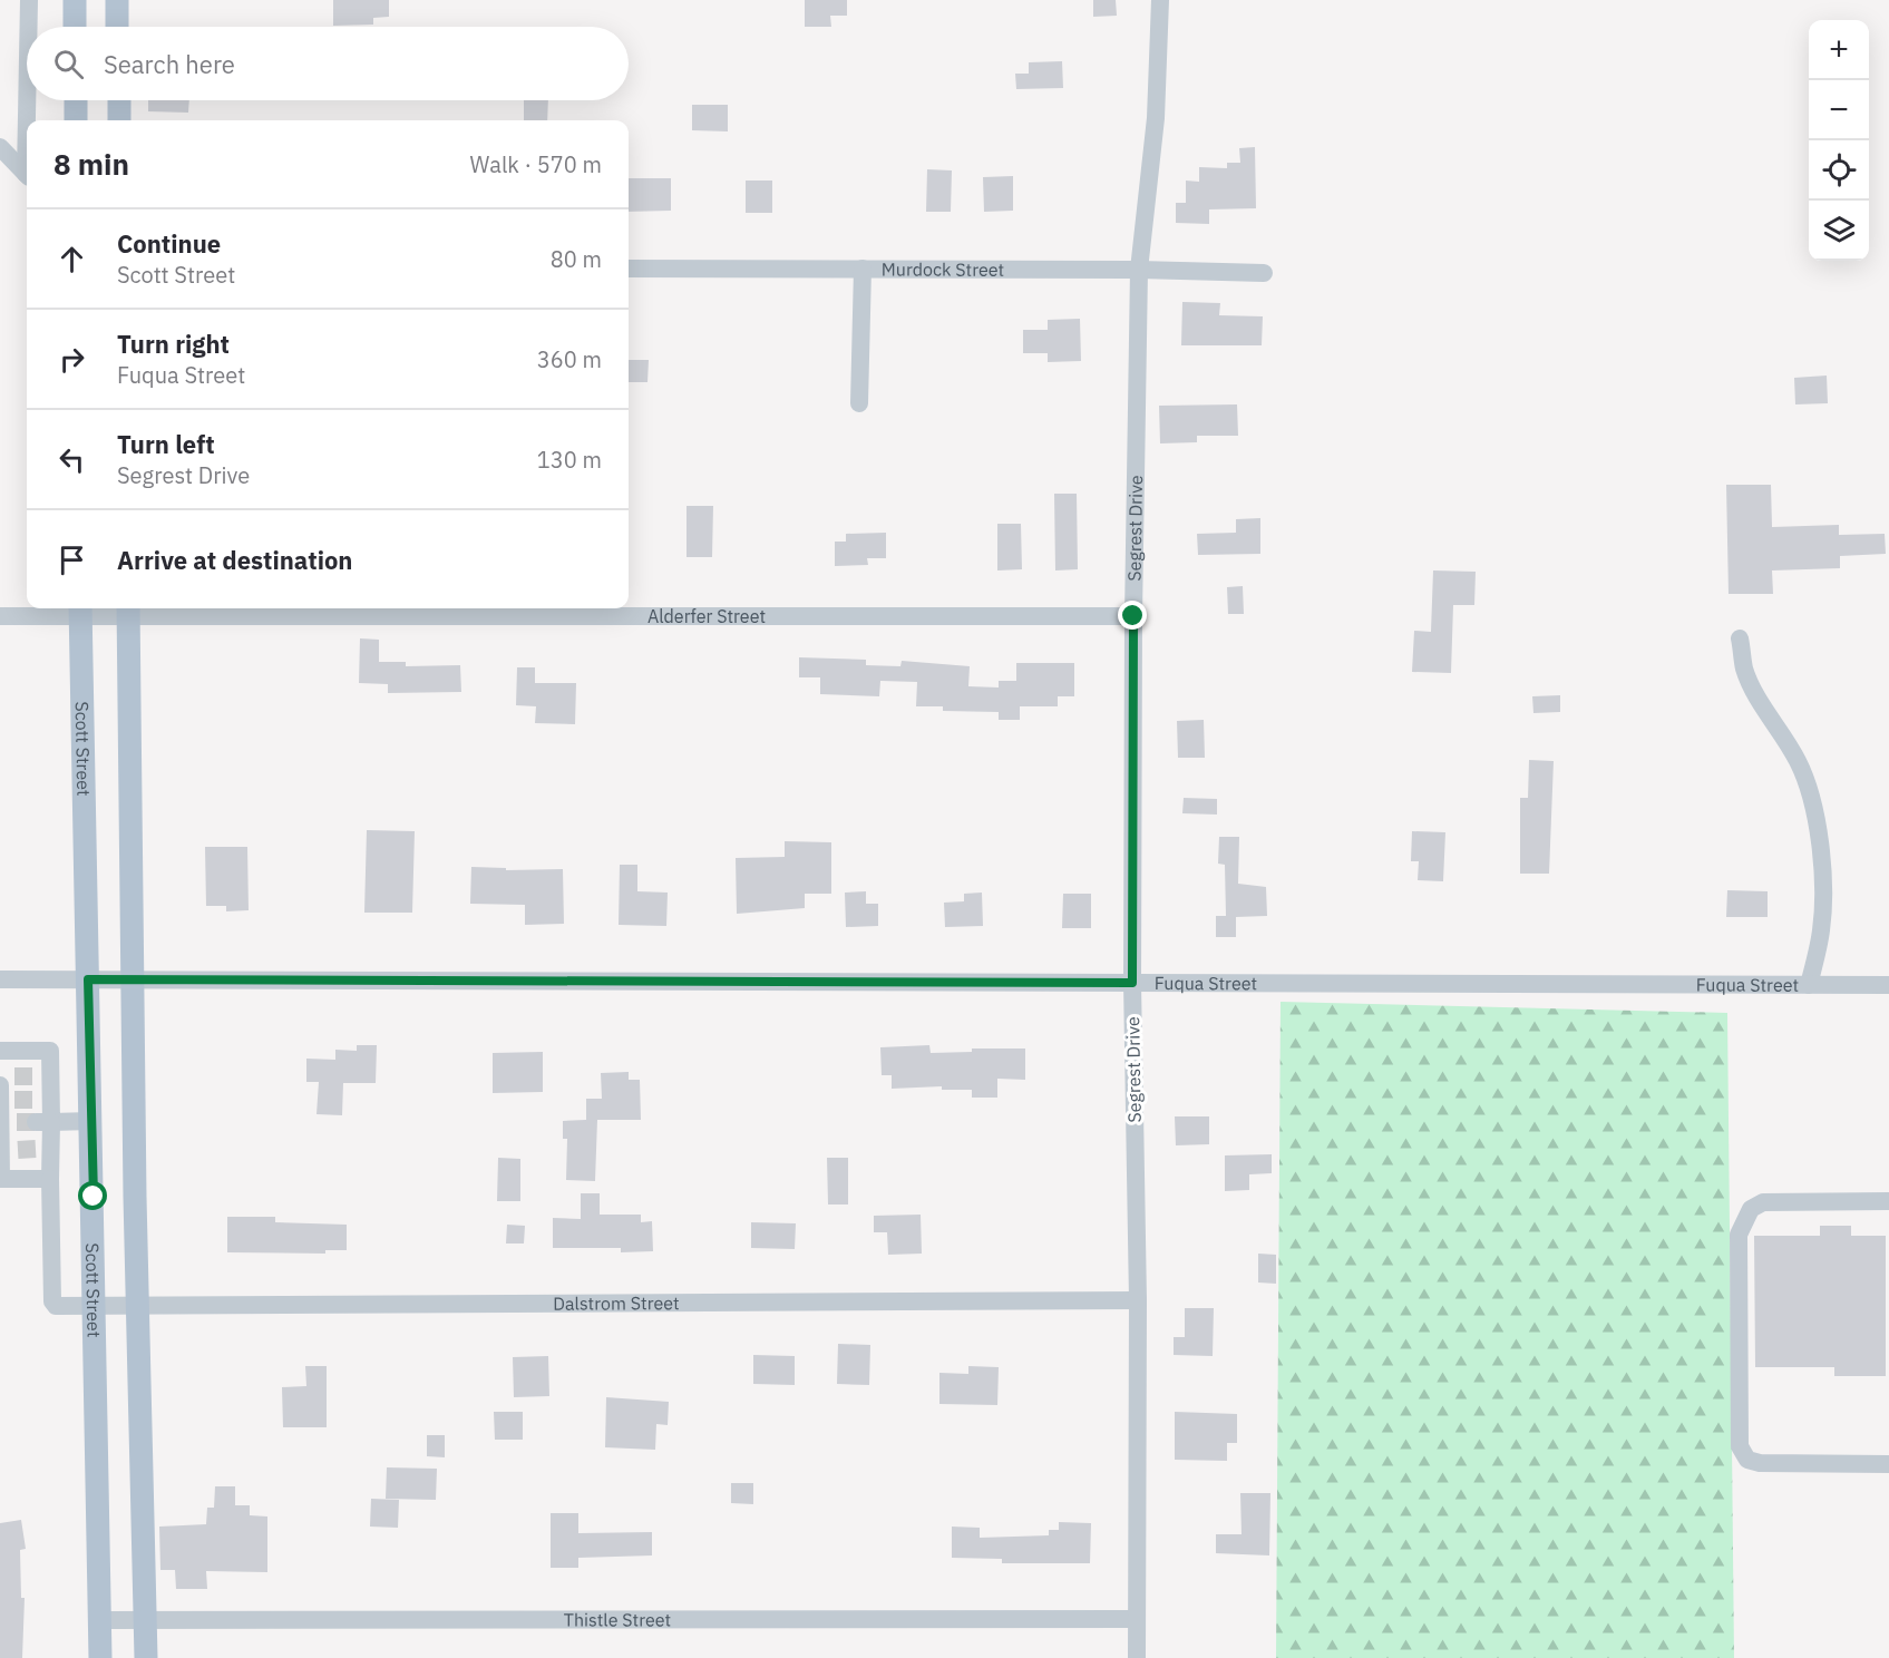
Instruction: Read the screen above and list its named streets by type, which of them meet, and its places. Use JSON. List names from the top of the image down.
{
  "streets": {
    "main road": ["Scott Street"],
    "street": [
      "Murdock Street",
      "Segrest Drive",
      "Alderfer Street",
      "Fuqua Street",
      "Dalstrom Street",
      "Thistle Street"
    ]
  },
  "crossings": [
    ["Murdock Street", "Segrest Drive"],
    ["Segrest Drive", "Alderfer Street"],
    ["Segrest Drive", "Fuqua Street"],
    ["Segrest Drive", "Dalstrom Street"],
    ["Segrest Drive", "Thistle Street"],
    ["Alderfer Street", "Scott Street"],
    ["Scott Street", "Fuqua Street"],
    ["Scott Street", "Dalstrom Street"],
    ["Scott Street", "Thistle Street"]
  ],
  "page": {
    "map_buttons": ["+", "−"],
    "search": "Search here",
    "heading": ["8 min", "Walk · 570 m"],
    "list": [
      ["Continue", "Scott Street", "80 m"],
      ["Turn right", "Fuqua Street", "360 m"],
      ["Turn left", "Segrest Drive", "130 m"],
      "Arrive at destination"
    ]
  }
}
